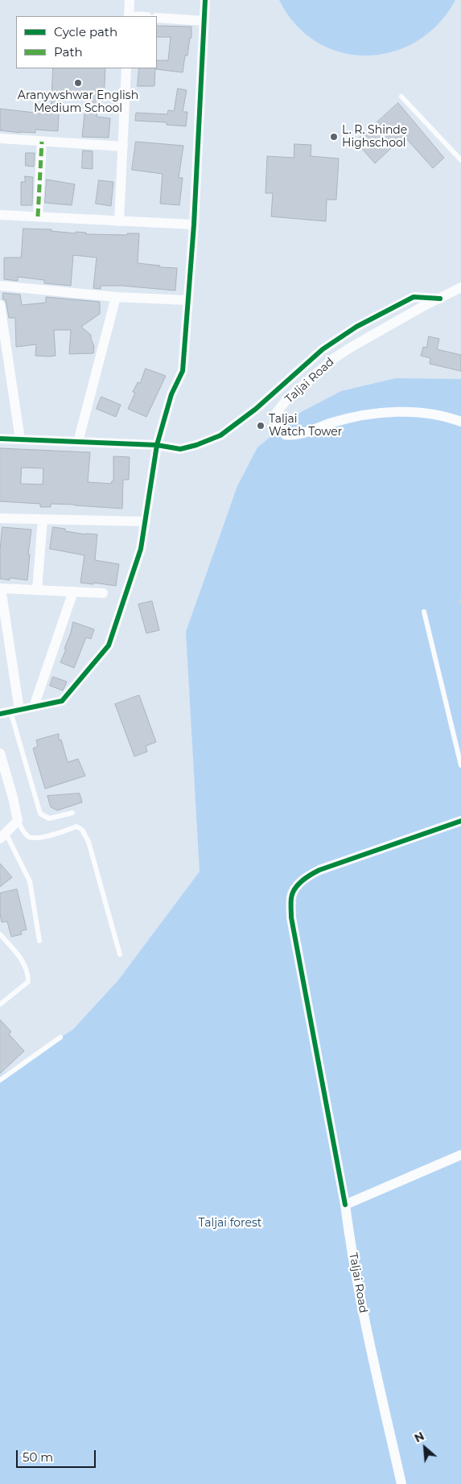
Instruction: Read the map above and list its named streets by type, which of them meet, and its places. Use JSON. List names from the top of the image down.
{
  "streets": {
    "street": ["Taljai Road"]
  },
  "parks": ["Taljai forest"],
  "places": ["Aranywshwar English Medium School", "L. R. Shinde Highschool", "Taljai Watch Tower"],
  "legend": ["Cycle path", "Path"],
  "scale_bar": "50 m",
  "north": "top left"
}
